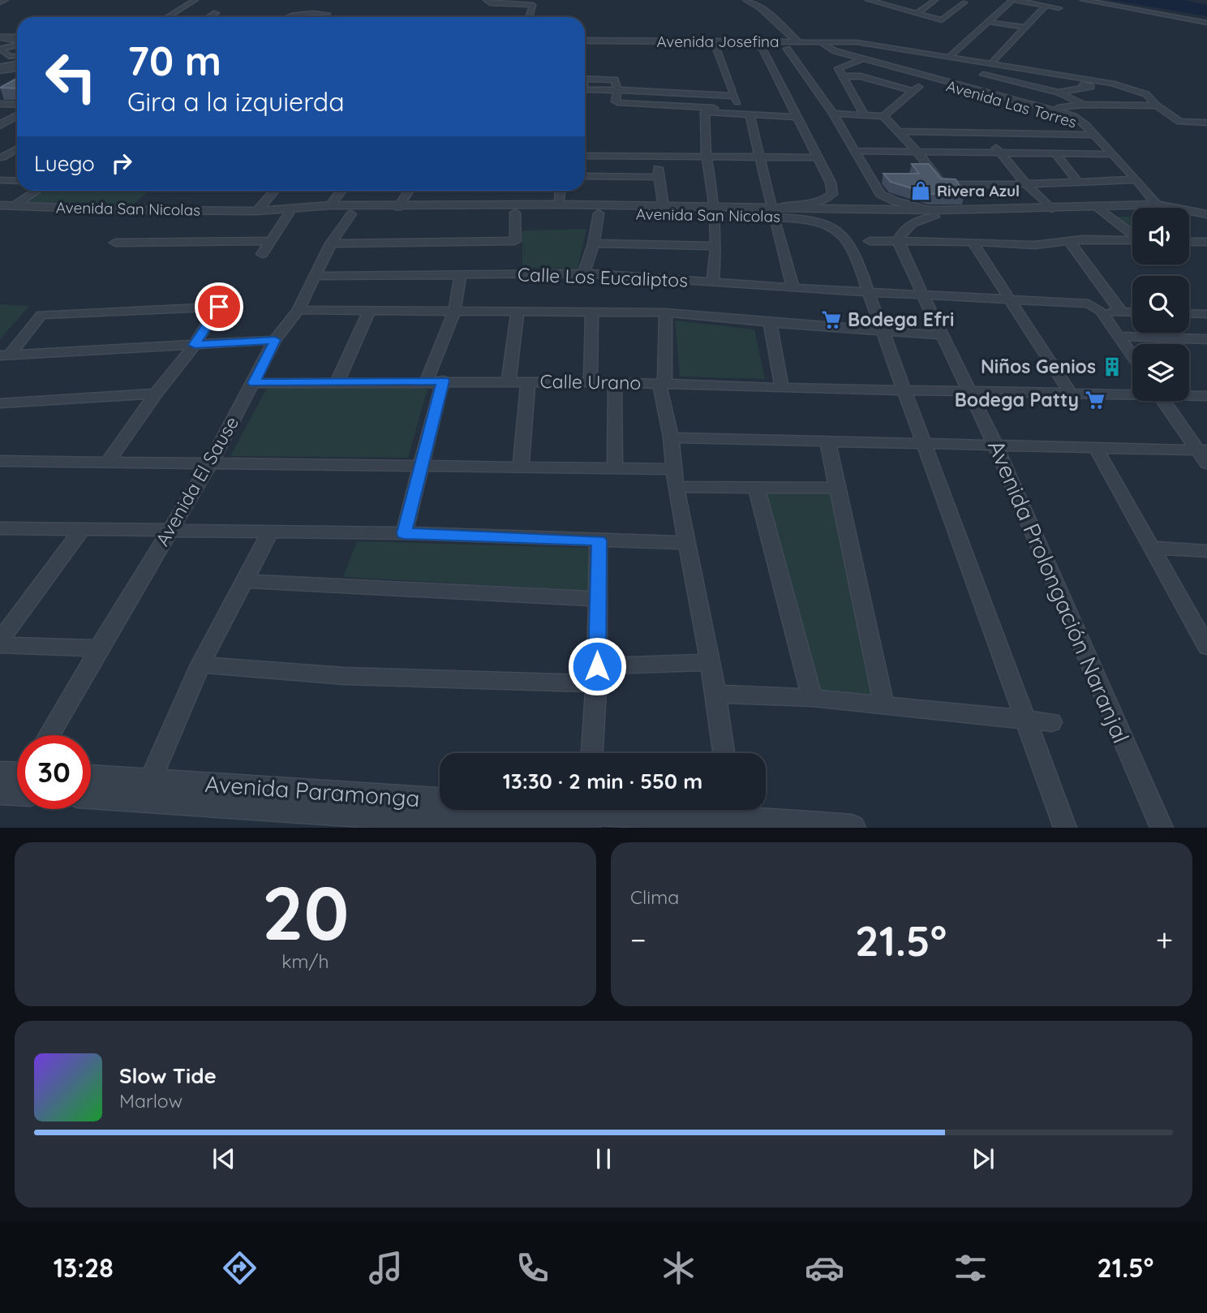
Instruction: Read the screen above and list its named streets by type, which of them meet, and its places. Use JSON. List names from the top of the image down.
{
  "streets": {
    "street": [
      "Avenida Josefina",
      "Avenida Las Torres",
      "Avenida San Nicolas",
      "Calle Los Eucaliptos",
      "Calle Urano",
      "Avenida El Sause",
      "Avenida Prolongación Naranjal",
      "Avenida Paramonga"
    ]
  },
  "crossings": [
    ["Avenida Josefina", "Avenida Las Torres"],
    ["Avenida San Nicolas", "Avenida El Sause"],
    ["Calle Los Eucaliptos", "Avenida El Sause"],
    ["Calle Los Eucaliptos", "Avenida Prolongación Naranjal"],
    ["Calle Urano", "Avenida El Sause"],
    ["Calle Urano", "Avenida Prolongación Naranjal"]
  ],
  "places": {
    "shop": ["Rivera Azul"],
    "supermarket": ["Bodega Efri", "Bodega Patty"],
    "building": ["Niños Genios"]
  },
  "page": {
    "turn": ["70 m", "Gira a la izquierda"],
    "then": "Luego",
    "limit": "30",
    "trip": "13:30 · 2 min · 550 m",
    "tile": [
      ["20", "km/h"],
      "Clima"
    ],
    "heat": ["−", "21.5°", "+"],
    "song": ["Slow Tide", "Marlow"],
    "tabs": ["13:28", "21.5°"]
  }
}
